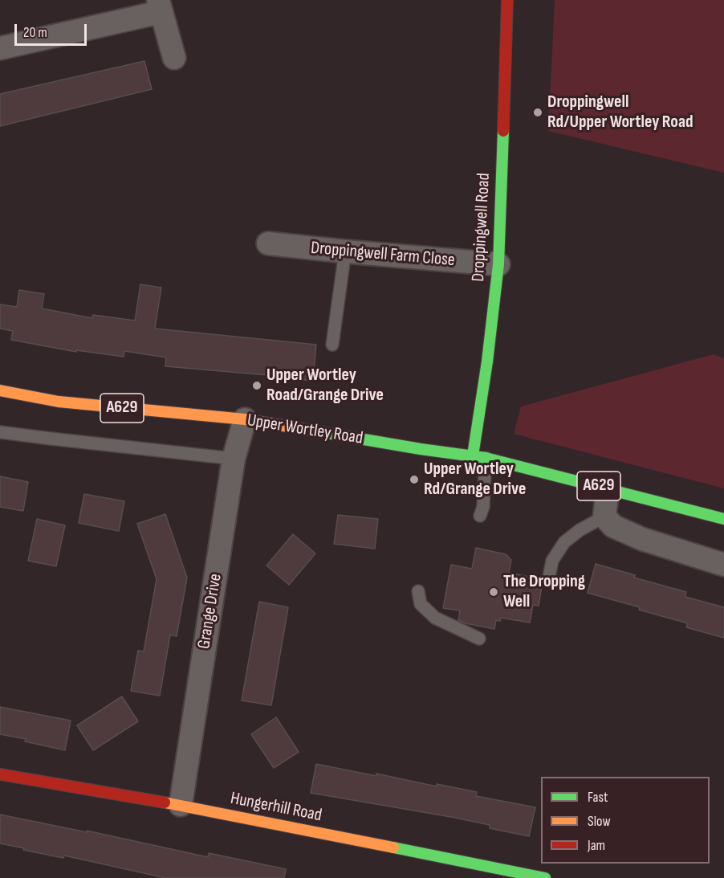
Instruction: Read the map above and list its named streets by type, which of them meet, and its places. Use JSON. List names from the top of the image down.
{
  "streets": {
    "street": [
      "Droppingwell Road",
      "Droppingwell Farm Close",
      "A629",
      "Upper Wortley Road",
      "Grange Drive",
      "Hungerhill Road"
    ]
  },
  "crossings": [
    ["Droppingwell Road", "Droppingwell Farm Close"],
    ["Droppingwell Road", "Upper Wortley Road"],
    ["Upper Wortley Road", "Grange Drive"],
    ["Grange Drive", "Hungerhill Road"]
  ],
  "places": [
    "Droppingwell Rd/Upper Wortley Road",
    "Upper Wortley Road/Grange Drive",
    "Upper Wortley Rd/Grange Drive",
    "The Dropping Well"
  ],
  "legend": ["Fast", "Slow", "Jam"],
  "scale_bar": "20 m"
}
